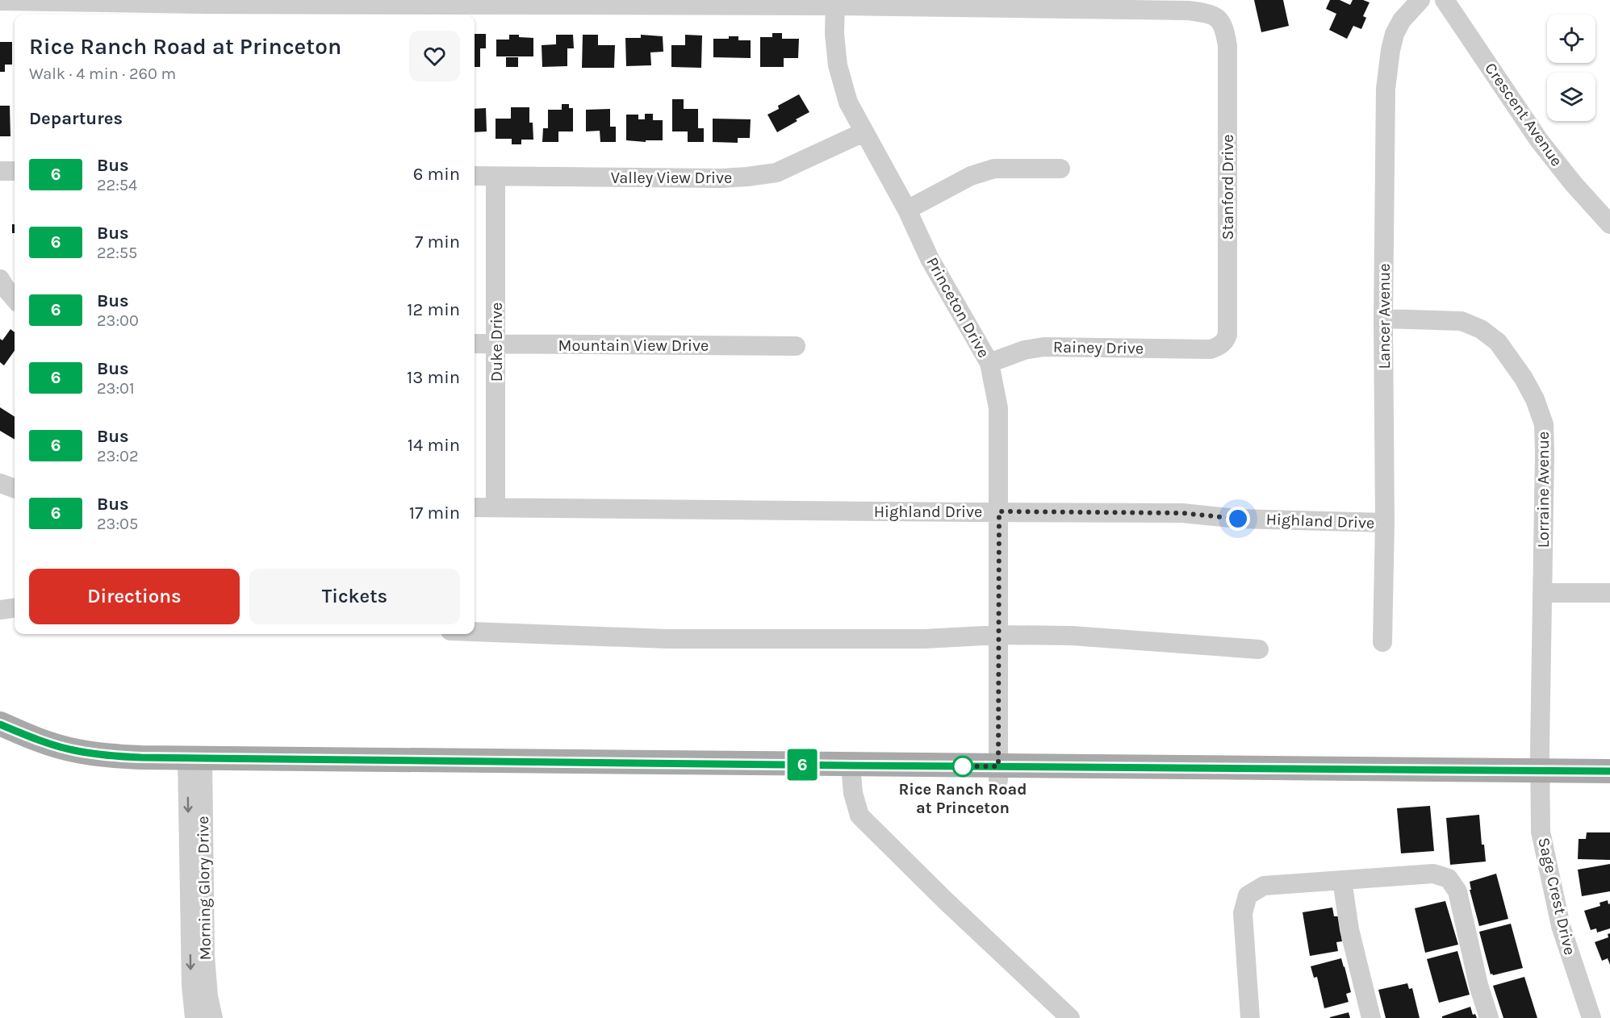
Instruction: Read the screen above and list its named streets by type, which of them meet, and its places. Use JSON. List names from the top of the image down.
{
  "streets": {
    "street": [
      "Crescent Avenue",
      "Valley View Drive",
      "Stanford Drive",
      "Princeton Drive",
      "Lancer Avenue",
      "Duke Drive",
      "Mountain View Drive",
      "Rainey Drive",
      "Lorraine Avenue",
      "Highland Drive",
      "Morning Glory Drive",
      "Sage Crest Drive"
    ]
  },
  "crossings": [
    ["Valley View Drive", "Princeton Drive"],
    ["Valley View Drive", "Duke Drive"],
    ["Stanford Drive", "Princeton Drive"],
    ["Stanford Drive", "Rainey Drive"],
    ["Princeton Drive", "Rainey Drive"],
    ["Princeton Drive", "Highland Drive"],
    ["Lancer Avenue", "Lorraine Avenue"],
    ["Lancer Avenue", "Highland Drive"],
    ["Duke Drive", "Mountain View Drive"],
    ["Duke Drive", "Highland Drive"],
    ["Lorraine Avenue", "Sage Crest Drive"]
  ],
  "places": ["Rice Ranch Road at Princeton"],
  "lines": ["bus line 6"],
  "page": {
    "on_map": "6",
    "heading": [
      ["Rice Ranch Road at Princeton", "Walk · 4 min · 260 m"],
      "Departures"
    ],
    "list": [
      {
        "mark": "6",
        "name": "Bus",
        "note": "22:54",
        "value": "6 min"
      },
      {
        "mark": "6",
        "name": "Bus",
        "note": "22:55",
        "value": "7 min"
      },
      {
        "mark": "6",
        "name": "Bus",
        "note": "23:00",
        "value": "12 min"
      },
      {
        "mark": "6",
        "name": "Bus",
        "note": "23:01",
        "value": "13 min"
      },
      {
        "mark": "6",
        "name": "Bus",
        "note": "23:02",
        "value": "14 min"
      },
      {
        "mark": "6",
        "name": "Bus",
        "note": "23:05",
        "value": "17 min"
      }
    ],
    "buttons": ["Directions", "Tickets"]
  }
}
